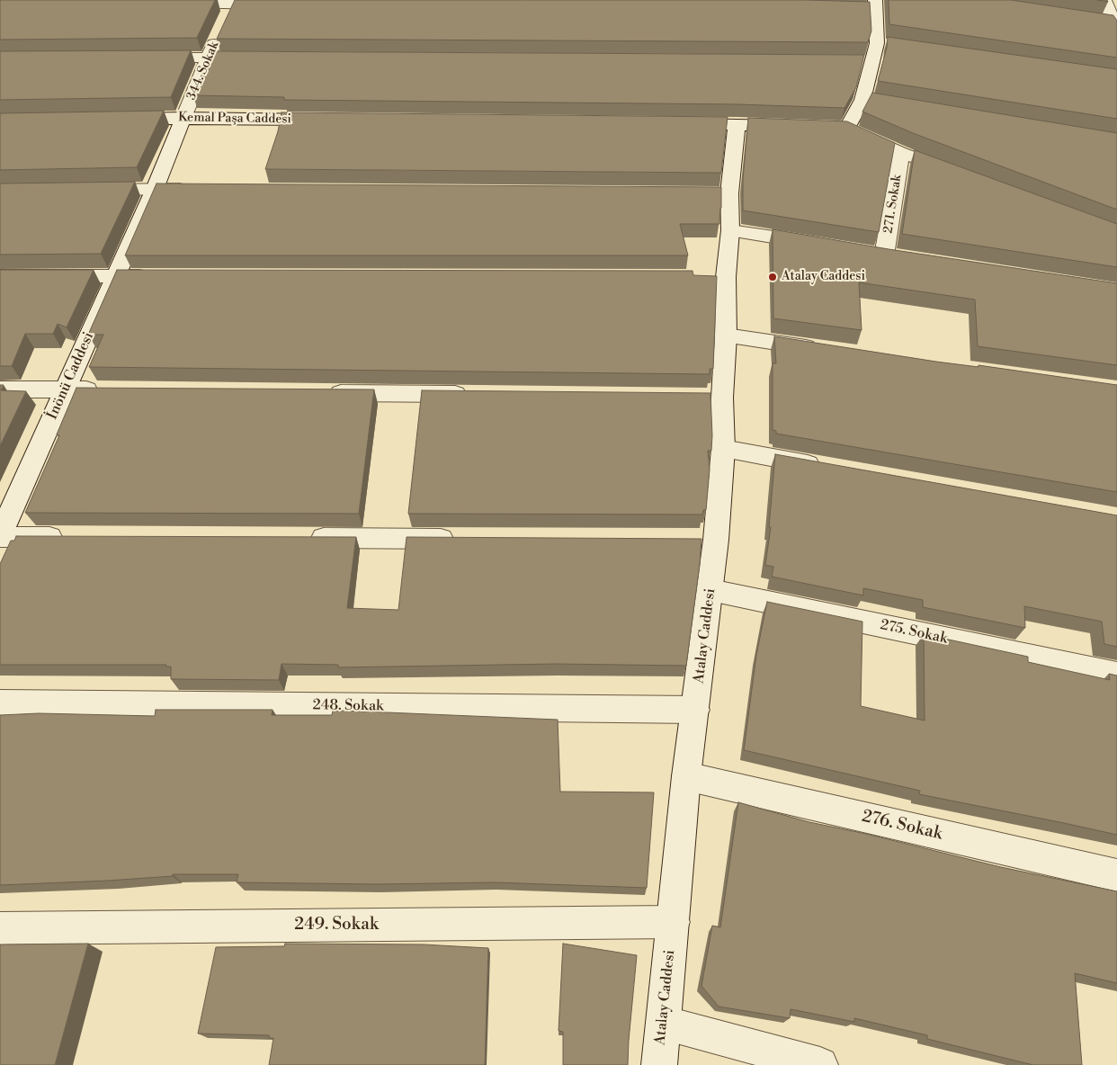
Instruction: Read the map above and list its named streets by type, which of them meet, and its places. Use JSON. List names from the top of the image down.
{
  "streets": {
    "street": [
      "344. Sokak",
      "Kemal Paşa Caddesi",
      "271. Sokak",
      "İnönü Caddesi",
      "275. Sokak",
      "Atalay Caddesi",
      "248. Sokak",
      "276. Sokak",
      "249. Sokak"
    ]
  },
  "crossings": [
    ["344. Sokak", "Kemal Paşa Caddesi"],
    ["344. Sokak", "İnönü Caddesi"],
    ["Kemal Paşa Caddesi", "İnönü Caddesi"],
    ["275. Sokak", "Atalay Caddesi"],
    ["Atalay Caddesi", "248. Sokak"],
    ["Atalay Caddesi", "276. Sokak"],
    ["Atalay Caddesi", "249. Sokak"]
  ],
  "places": ["Atalay Caddesi"]
}
